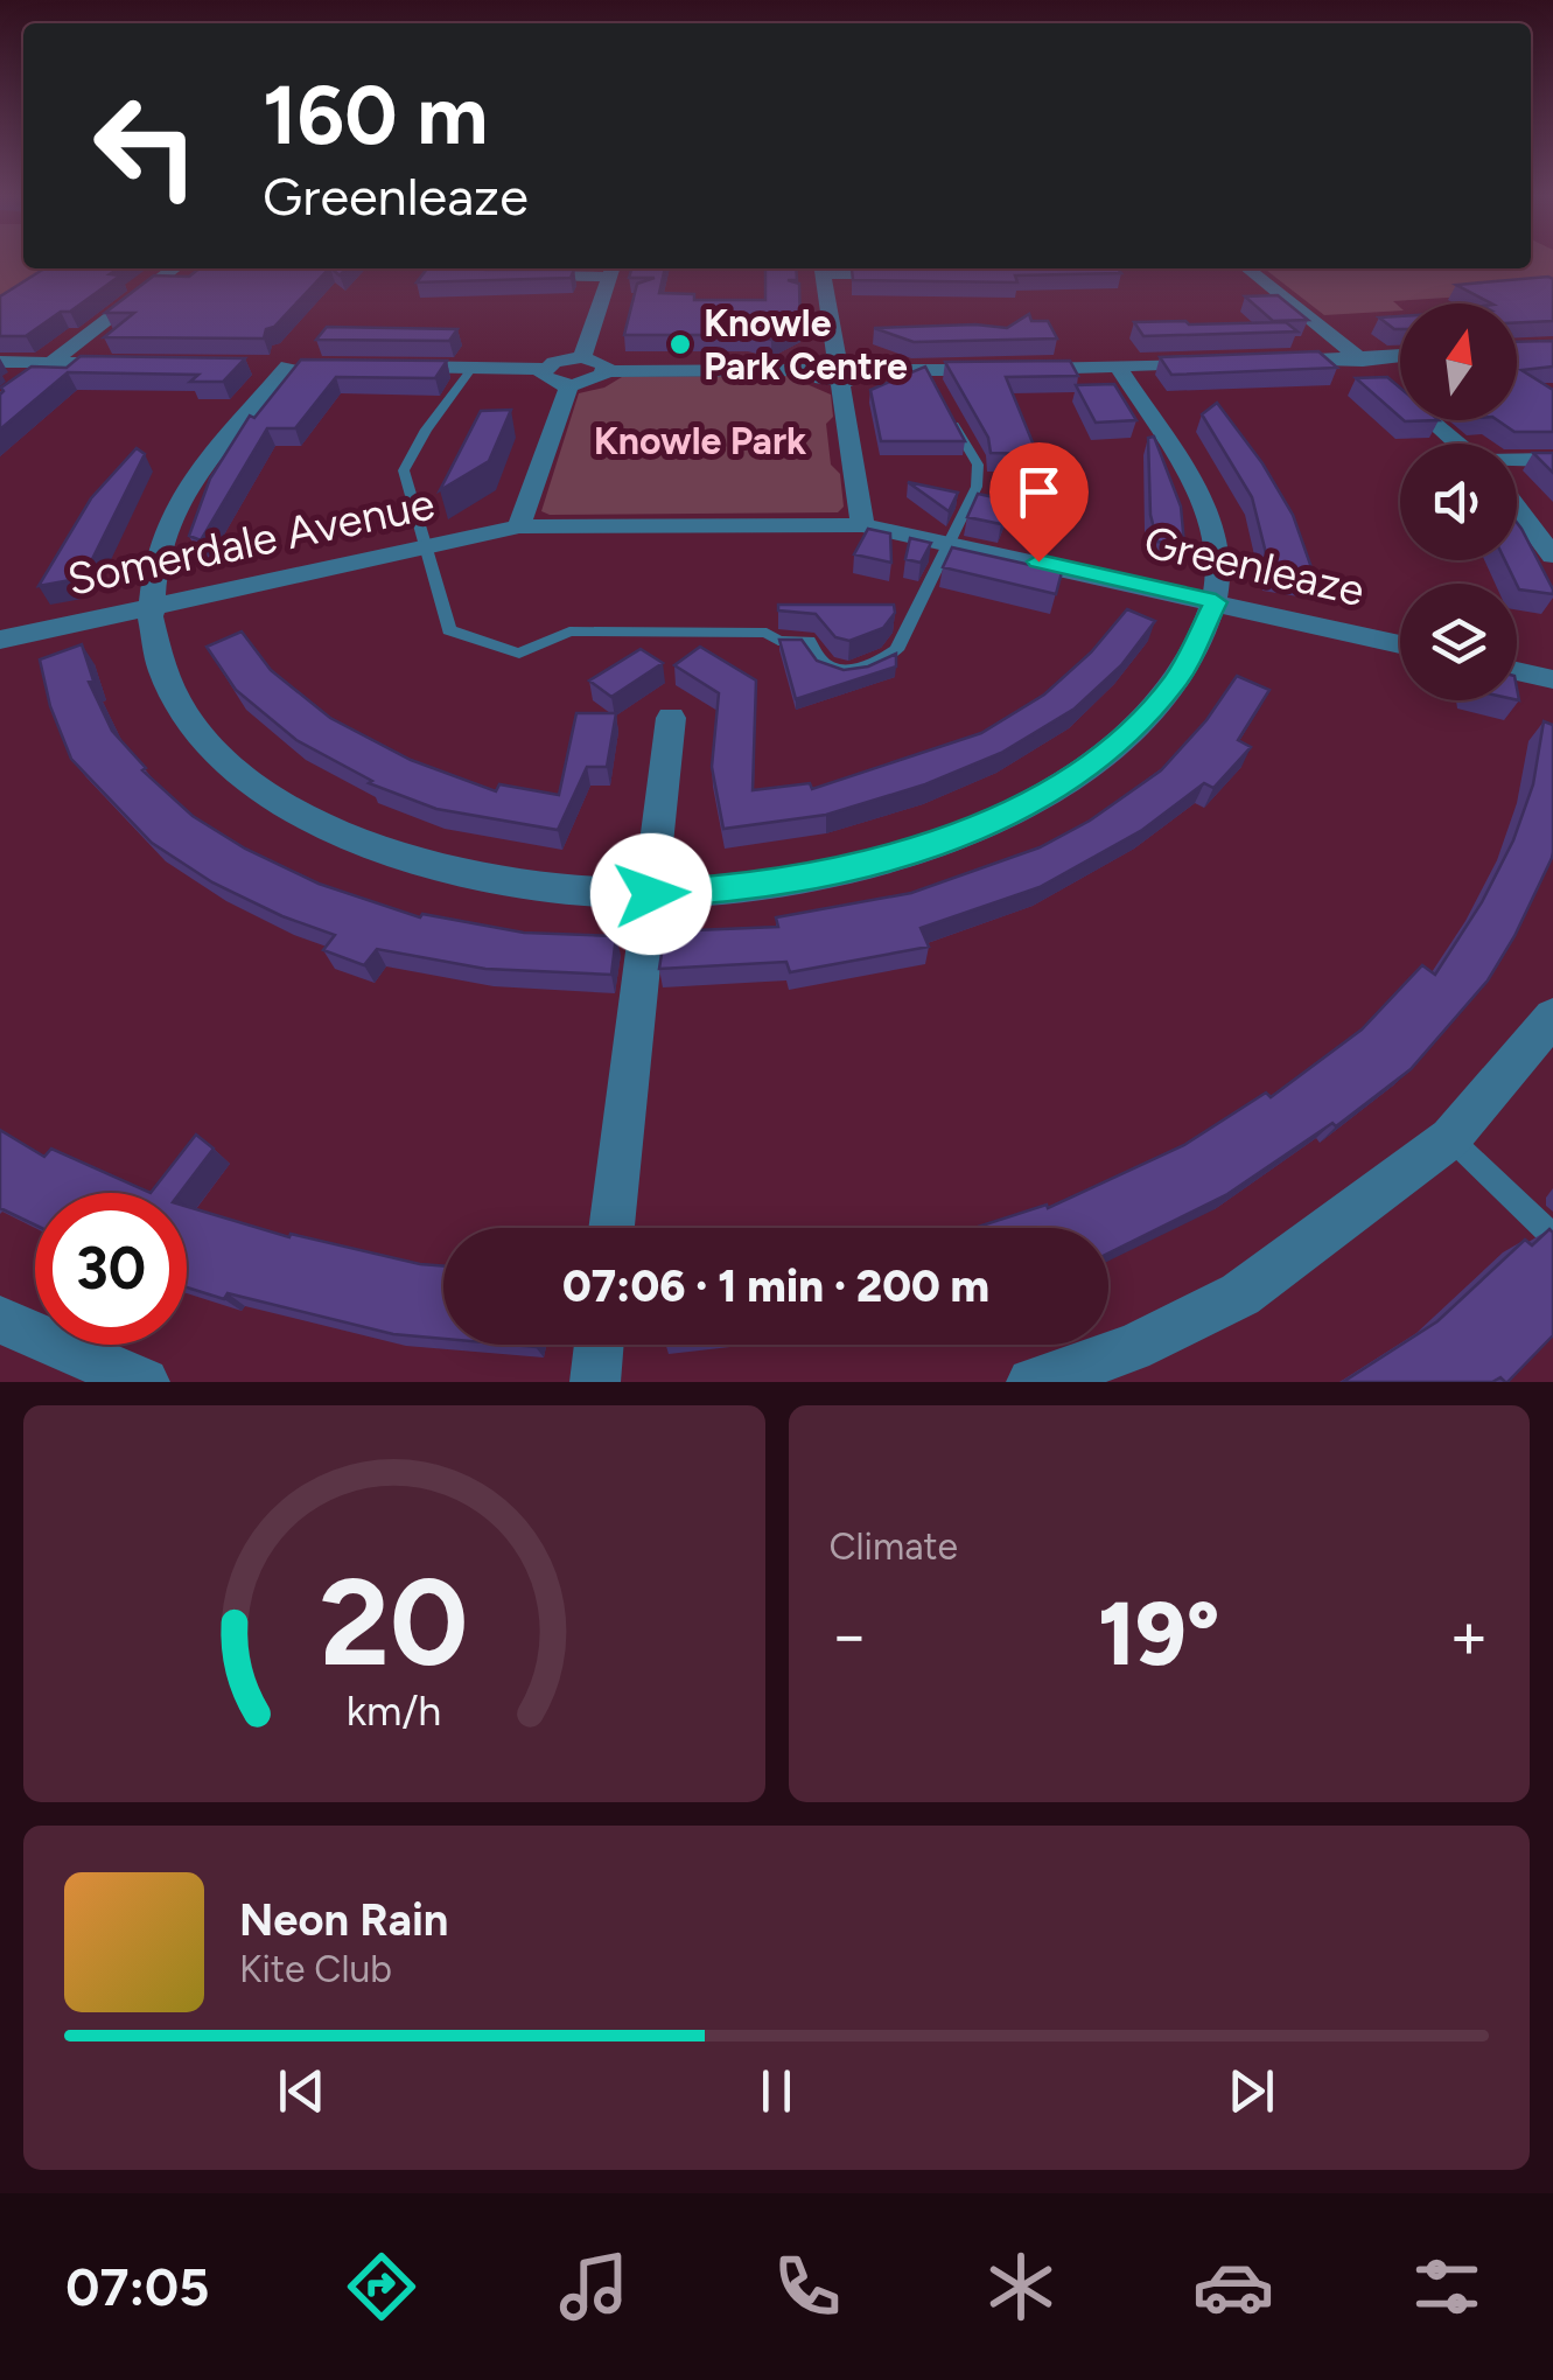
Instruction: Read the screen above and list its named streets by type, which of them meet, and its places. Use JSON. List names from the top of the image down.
{
  "streets": {
    "street": ["Somerdale Avenue", "Greenleaze"]
  },
  "crossings": [
    ["Somerdale Avenue", "Greenleaze"]
  ],
  "districts": ["Knowle Park"],
  "places": ["Knowle Park Centre"],
  "north": "top",
  "page": {
    "turn": ["160 m", "Greenleaze"],
    "limit": "30",
    "trip": "07:06 · 1 min · 200 m",
    "tile": "Climate",
    "heat": ["−", "19°", "+"],
    "song": ["Neon Rain", "Kite Club"],
    "tabs": "07:05",
    "gauge": ["20", "km/h"]
  }
}
